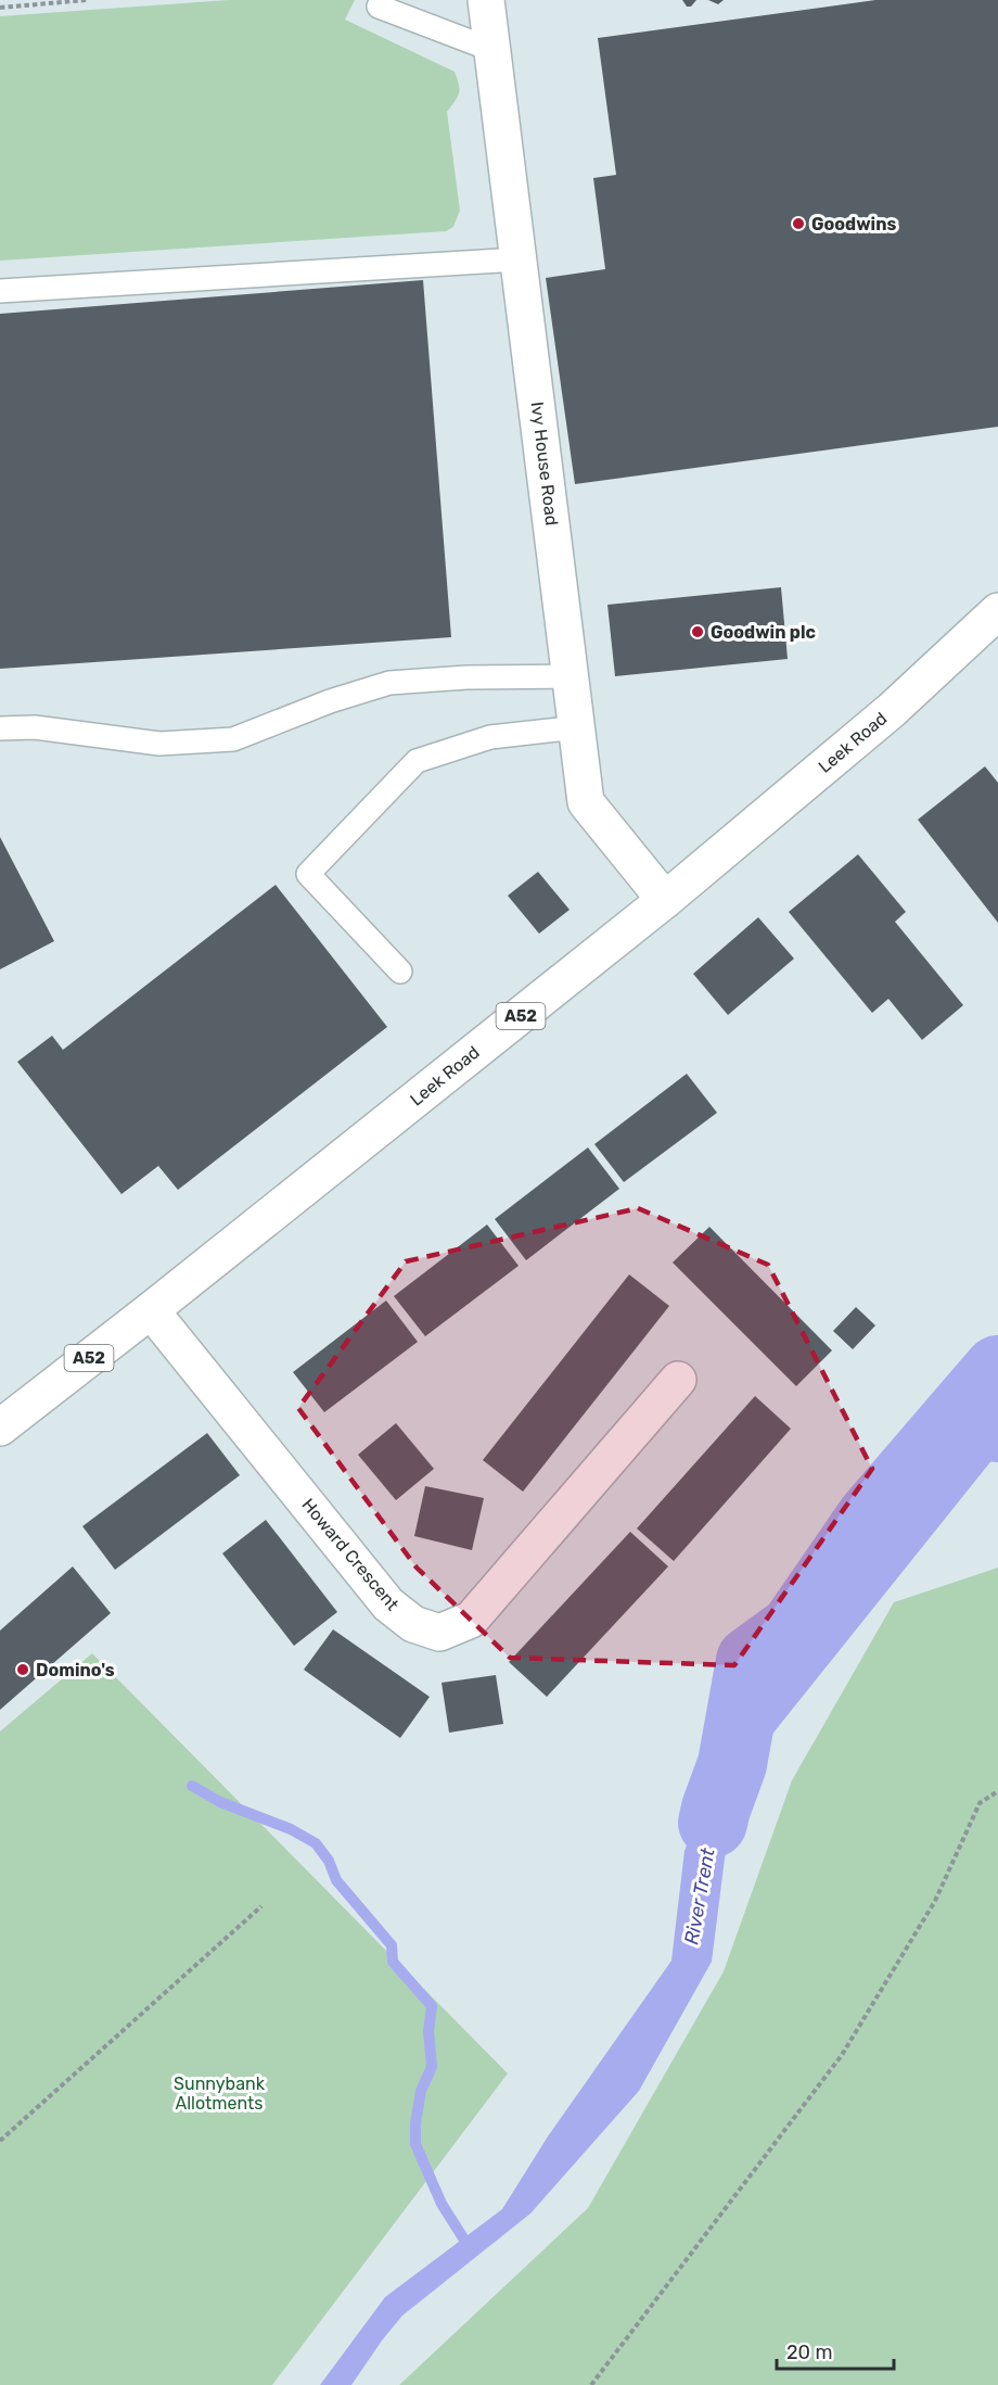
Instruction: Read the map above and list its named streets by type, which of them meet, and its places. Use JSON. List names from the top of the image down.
{
  "streets": {
    "main road": [
      "Ivy House Road",
      "Leek Road",
      "A52",
      "Howard Crescent"
    ]
  },
  "crossings": [
    ["Ivy House Road", "Leek Road"],
    ["Leek Road", "Howard Crescent"]
  ],
  "water": ["River Trent"],
  "parks": ["Sunnybank Allotments"],
  "places": ["Goodwins", "Goodwin plc", "Domino's"],
  "scale_bar": "20 m"
}
